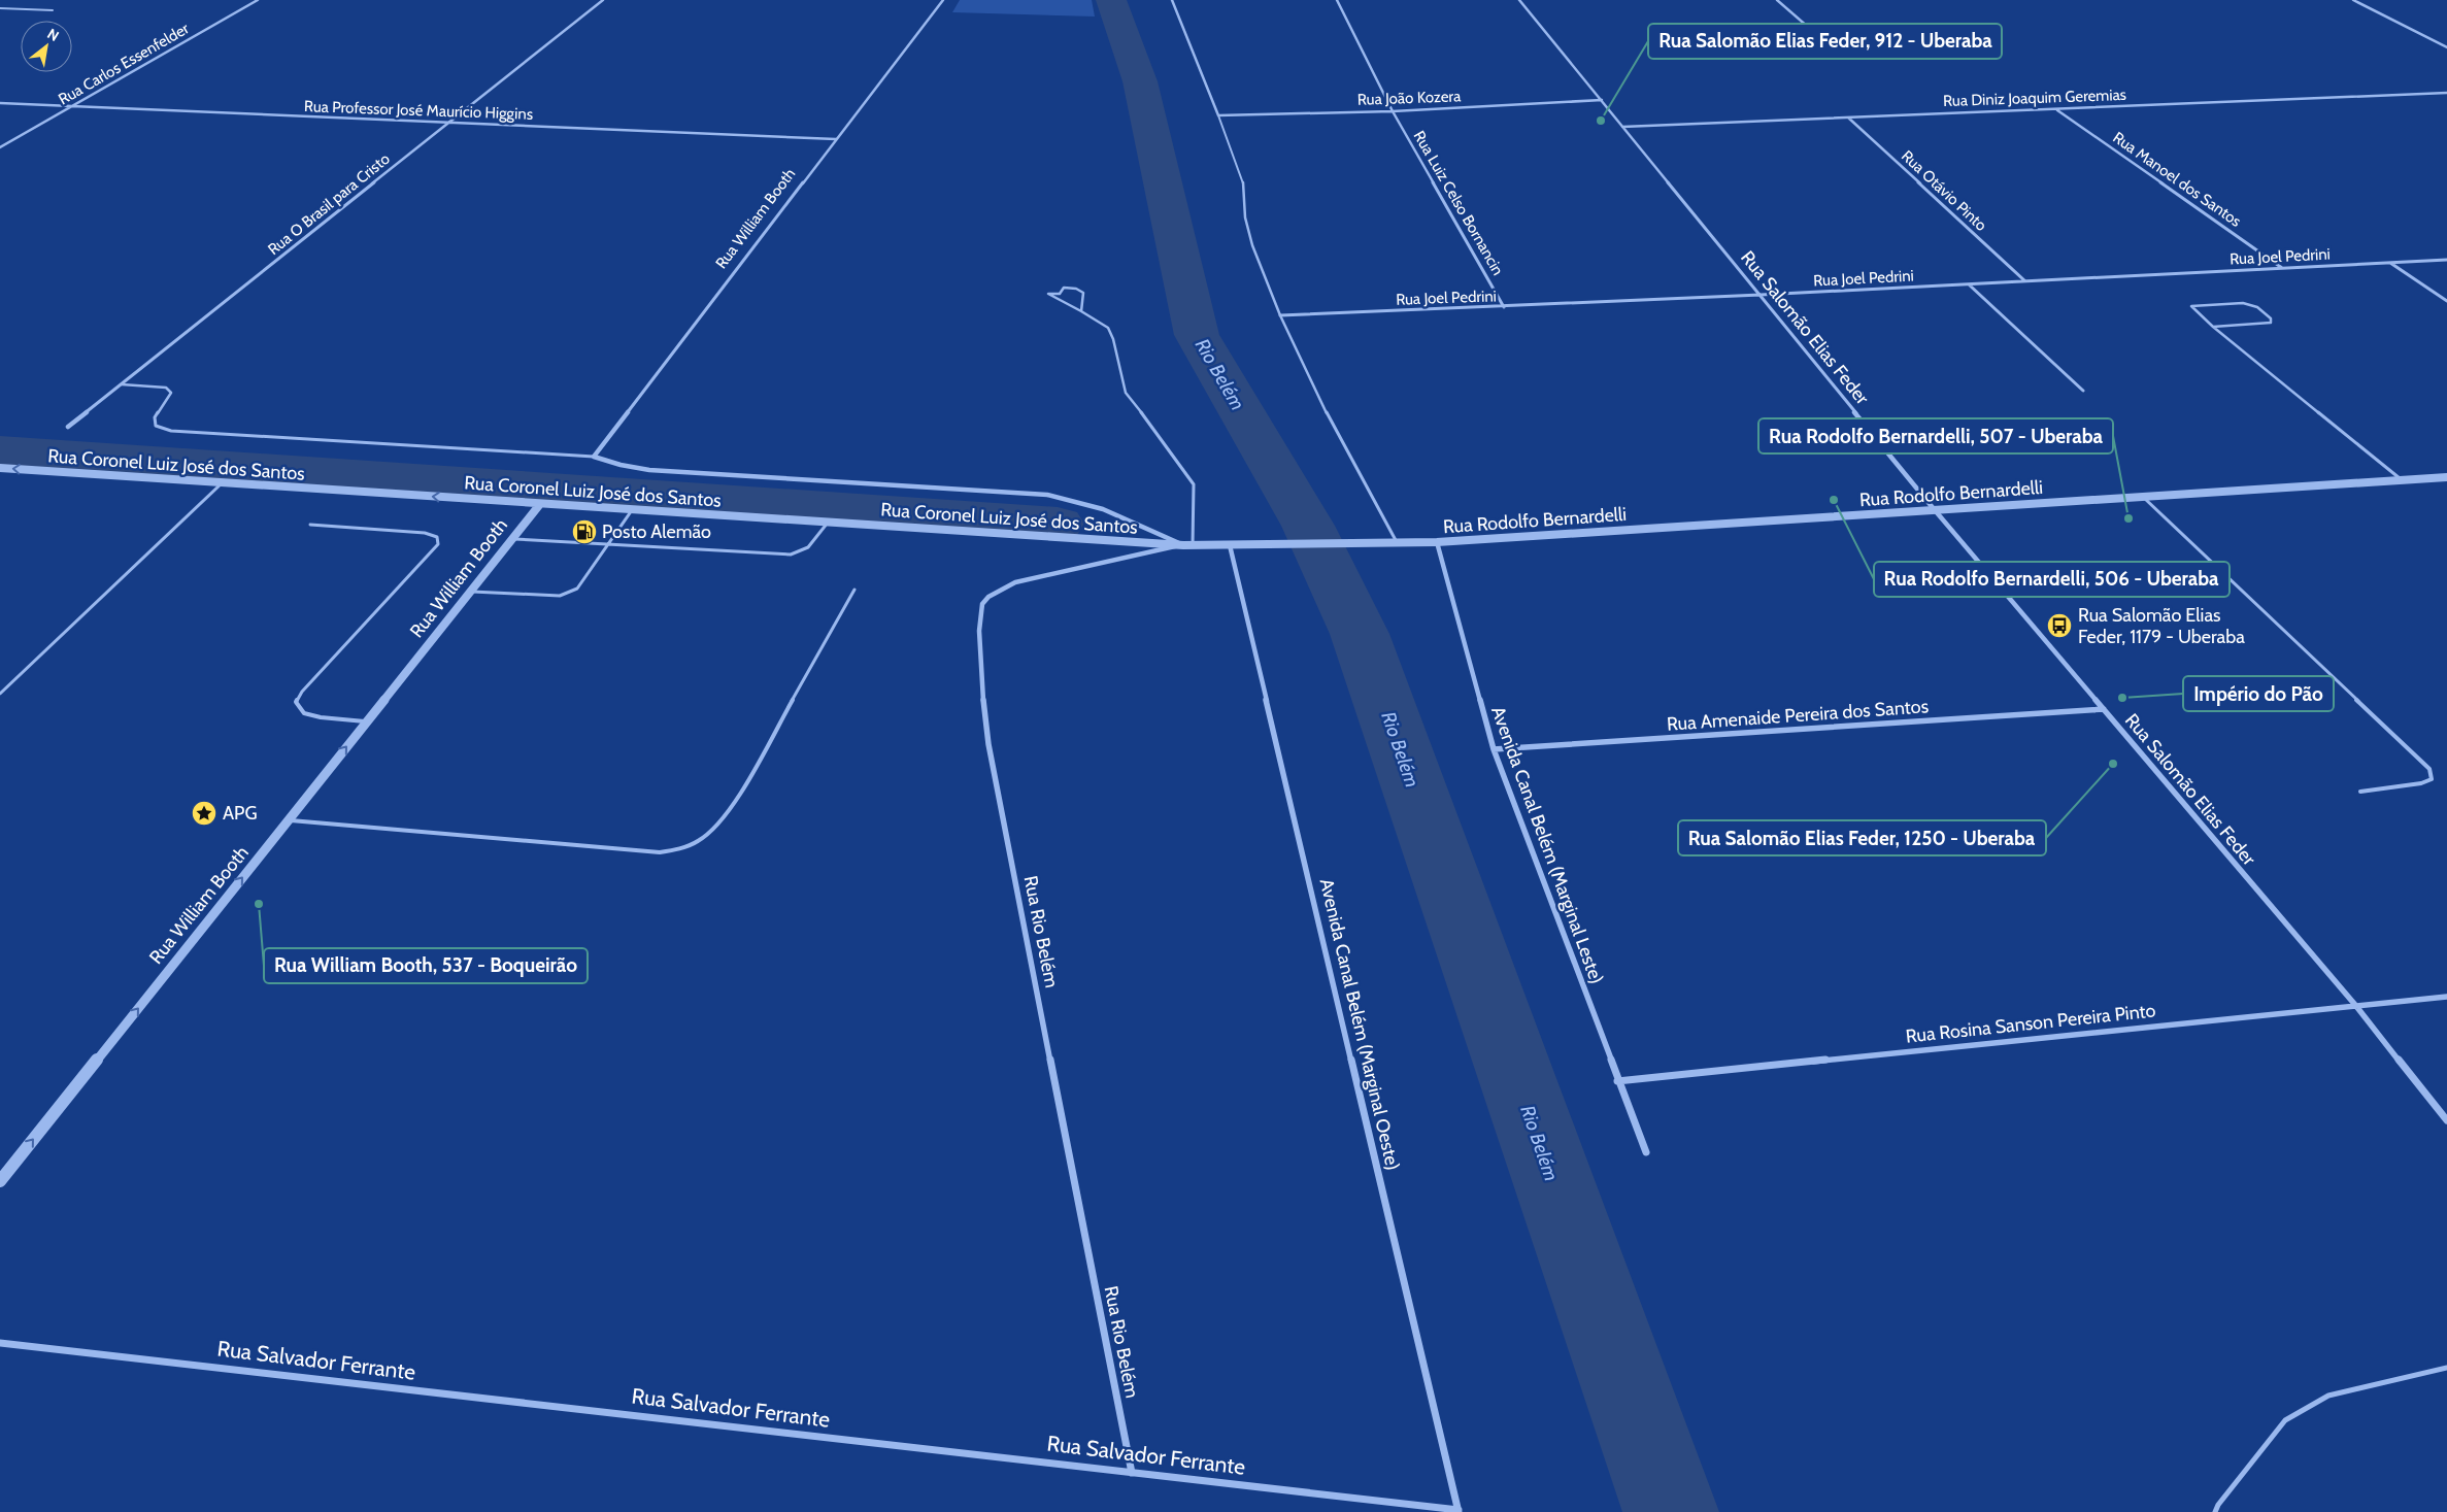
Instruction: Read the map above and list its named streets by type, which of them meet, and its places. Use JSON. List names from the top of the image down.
{
  "streets": {
    "street": [
      "Rua Carlos Essenfelder",
      "Rua João Kozera",
      "Rua Diniz Joaquim Geremias",
      "Rua Professor José Maurício Higgins",
      "Rua Manoel dos Santos",
      "Rua Otávio Pinto",
      "Rua Luiz Celso Bornancin",
      "Rua O Brasil para Cristo",
      "Rua William Booth",
      "Rua Joel Pedrini",
      "Rua Salomão Elias Feder",
      "Rua Coronel Luiz José dos Santos",
      "Rua Rodolfo Bernardelli",
      "Rua Amenaide Pereira dos Santos",
      "Avenida Canal Belém (Marginal Leste)",
      "Rua Rio Belém",
      "Rua Rosina Sanson Pereira Pinto",
      "Avenida Canal Belém (Marginal Oeste)",
      "Rua Salvador Ferrante"
    ]
  },
  "crossings": [
    ["Rua Carlos Essenfelder", "Rua Professor José Maurício Higgins"],
    ["Rua João Kozera", "Rua Luiz Celso Bornancin"],
    ["Rua João Kozera", "Rua Salomão Elias Feder"],
    ["Rua Diniz Joaquim Geremias", "Rua Manoel dos Santos"],
    ["Rua Diniz Joaquim Geremias", "Rua Otávio Pinto"],
    ["Rua Diniz Joaquim Geremias", "Rua Salomão Elias Feder"],
    ["Rua Professor José Maurício Higgins", "Rua O Brasil para Cristo"],
    ["Rua Professor José Maurício Higgins", "Rua William Booth"],
    ["Rua Manoel dos Santos", "Rua Joel Pedrini"],
    ["Rua Otávio Pinto", "Rua Joel Pedrini"],
    ["Rua Luiz Celso Bornancin", "Rua Joel Pedrini"],
    ["Rua William Booth", "Rua Coronel Luiz José dos Santos"],
    ["Rua Joel Pedrini", "Rua Salomão Elias Feder"],
    ["Rua Salomão Elias Feder", "Rua Rodolfo Bernardelli"],
    ["Rua Salomão Elias Feder", "Rua Amenaide Pereira dos Santos"],
    ["Rua Salomão Elias Feder", "Rua Rosina Sanson Pereira Pinto"],
    ["Rua Coronel Luiz José dos Santos", "Rua Rodolfo Bernardelli"],
    ["Rua Coronel Luiz José dos Santos", "Rua Rio Belém"],
    ["Rua Coronel Luiz José dos Santos", "Avenida Canal Belém (Marginal Oeste)"],
    ["Rua Rodolfo Bernardelli", "Avenida Canal Belém (Marginal Leste)"],
    ["Rua Amenaide Pereira dos Santos", "Avenida Canal Belém (Marginal Leste)"],
    ["Avenida Canal Belém (Marginal Leste)", "Rua Rosina Sanson Pereira Pinto"],
    ["Rua Rio Belém", "Rua Salvador Ferrante"],
    ["Avenida Canal Belém (Marginal Oeste)", "Rua Salvador Ferrante"]
  ],
  "one_way": ["Rua William Booth"],
  "water": ["Rio Belém"],
  "places": {
    "other": [
      "Rua Salomão Elias Feder, 912 - Uberaba",
      "Rua Rodolfo Bernardelli, 506 - Uberaba",
      "Rua Rodolfo Bernardelli, 507 - Uberaba",
      "Império do Pão",
      "Rua Salomão Elias Feder, 1250 - Uberaba",
      "Rua William Booth, 537 - Boqueirão"
    ],
    "fuel station": ["Posto Alemão"],
    "bus stop": ["Rua Salomão Elias Feder, 1179 - Uberaba"],
    "place": ["APG"]
  },
  "north": "top right"
}
